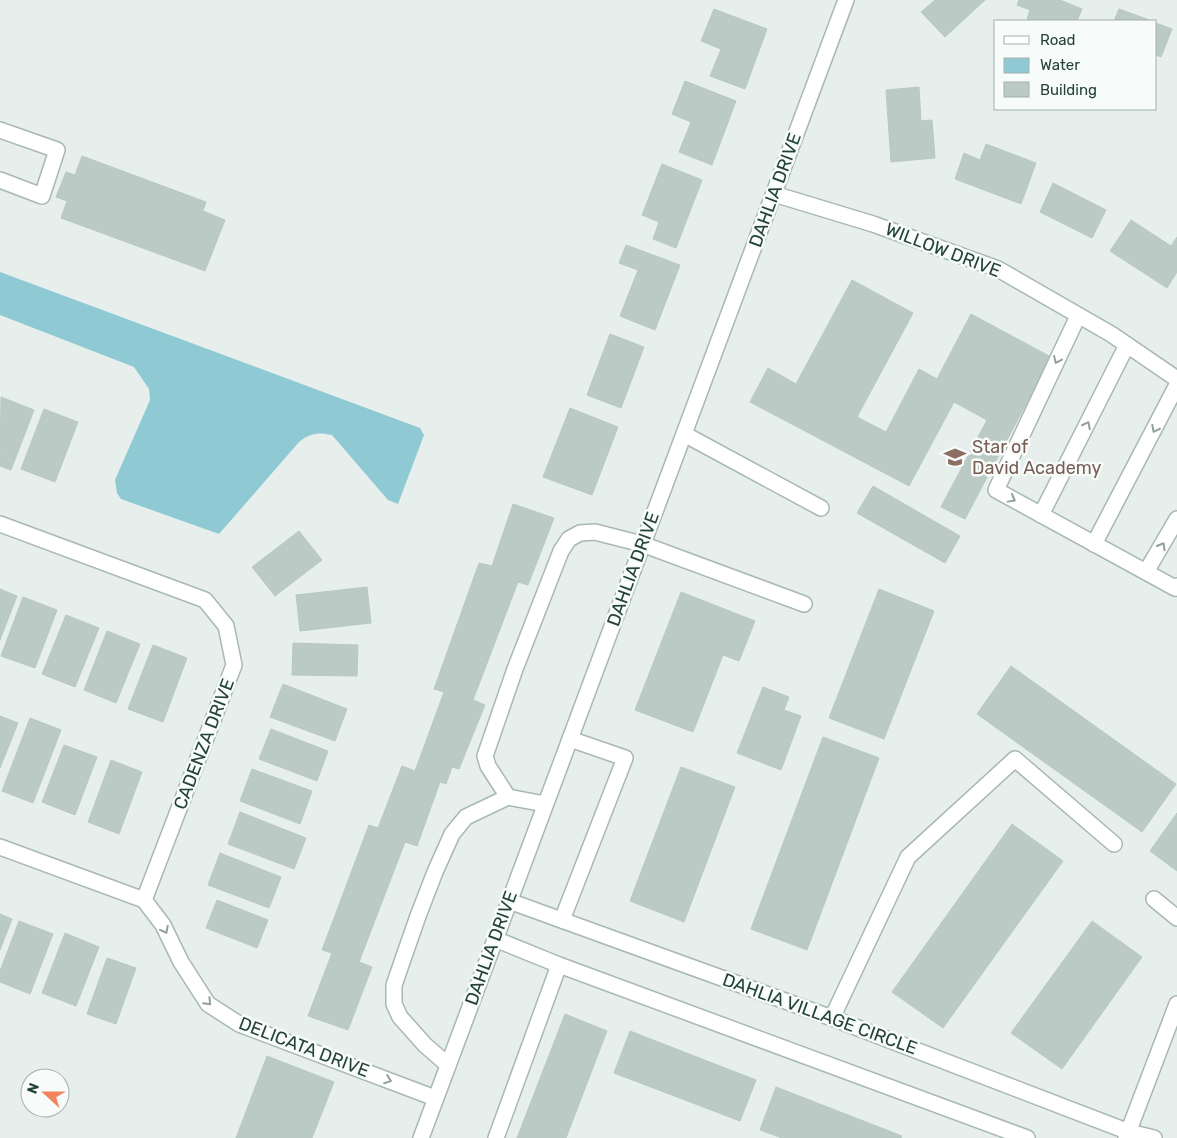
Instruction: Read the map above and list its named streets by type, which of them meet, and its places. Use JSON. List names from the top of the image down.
{
  "streets": {
    "street": [
      "DAHLIA DRIVE",
      "WILLOW DRIVE",
      "CADENZA DRIVE",
      "DAHLIA VILLAGE CIRCLE",
      "DELICATA DRIVE"
    ]
  },
  "crossings": [
    ["DAHLIA DRIVE", "WILLOW DRIVE"],
    ["DAHLIA DRIVE", "DAHLIA VILLAGE CIRCLE"],
    ["DAHLIA DRIVE", "DELICATA DRIVE"],
    ["CADENZA DRIVE", "DELICATA DRIVE"]
  ],
  "one_way": ["DELICATA DRIVE"],
  "places": {
    "school or university": ["Star of David Academy"]
  },
  "legend": ["Road", "Water", "Building"],
  "north": "left"
}
